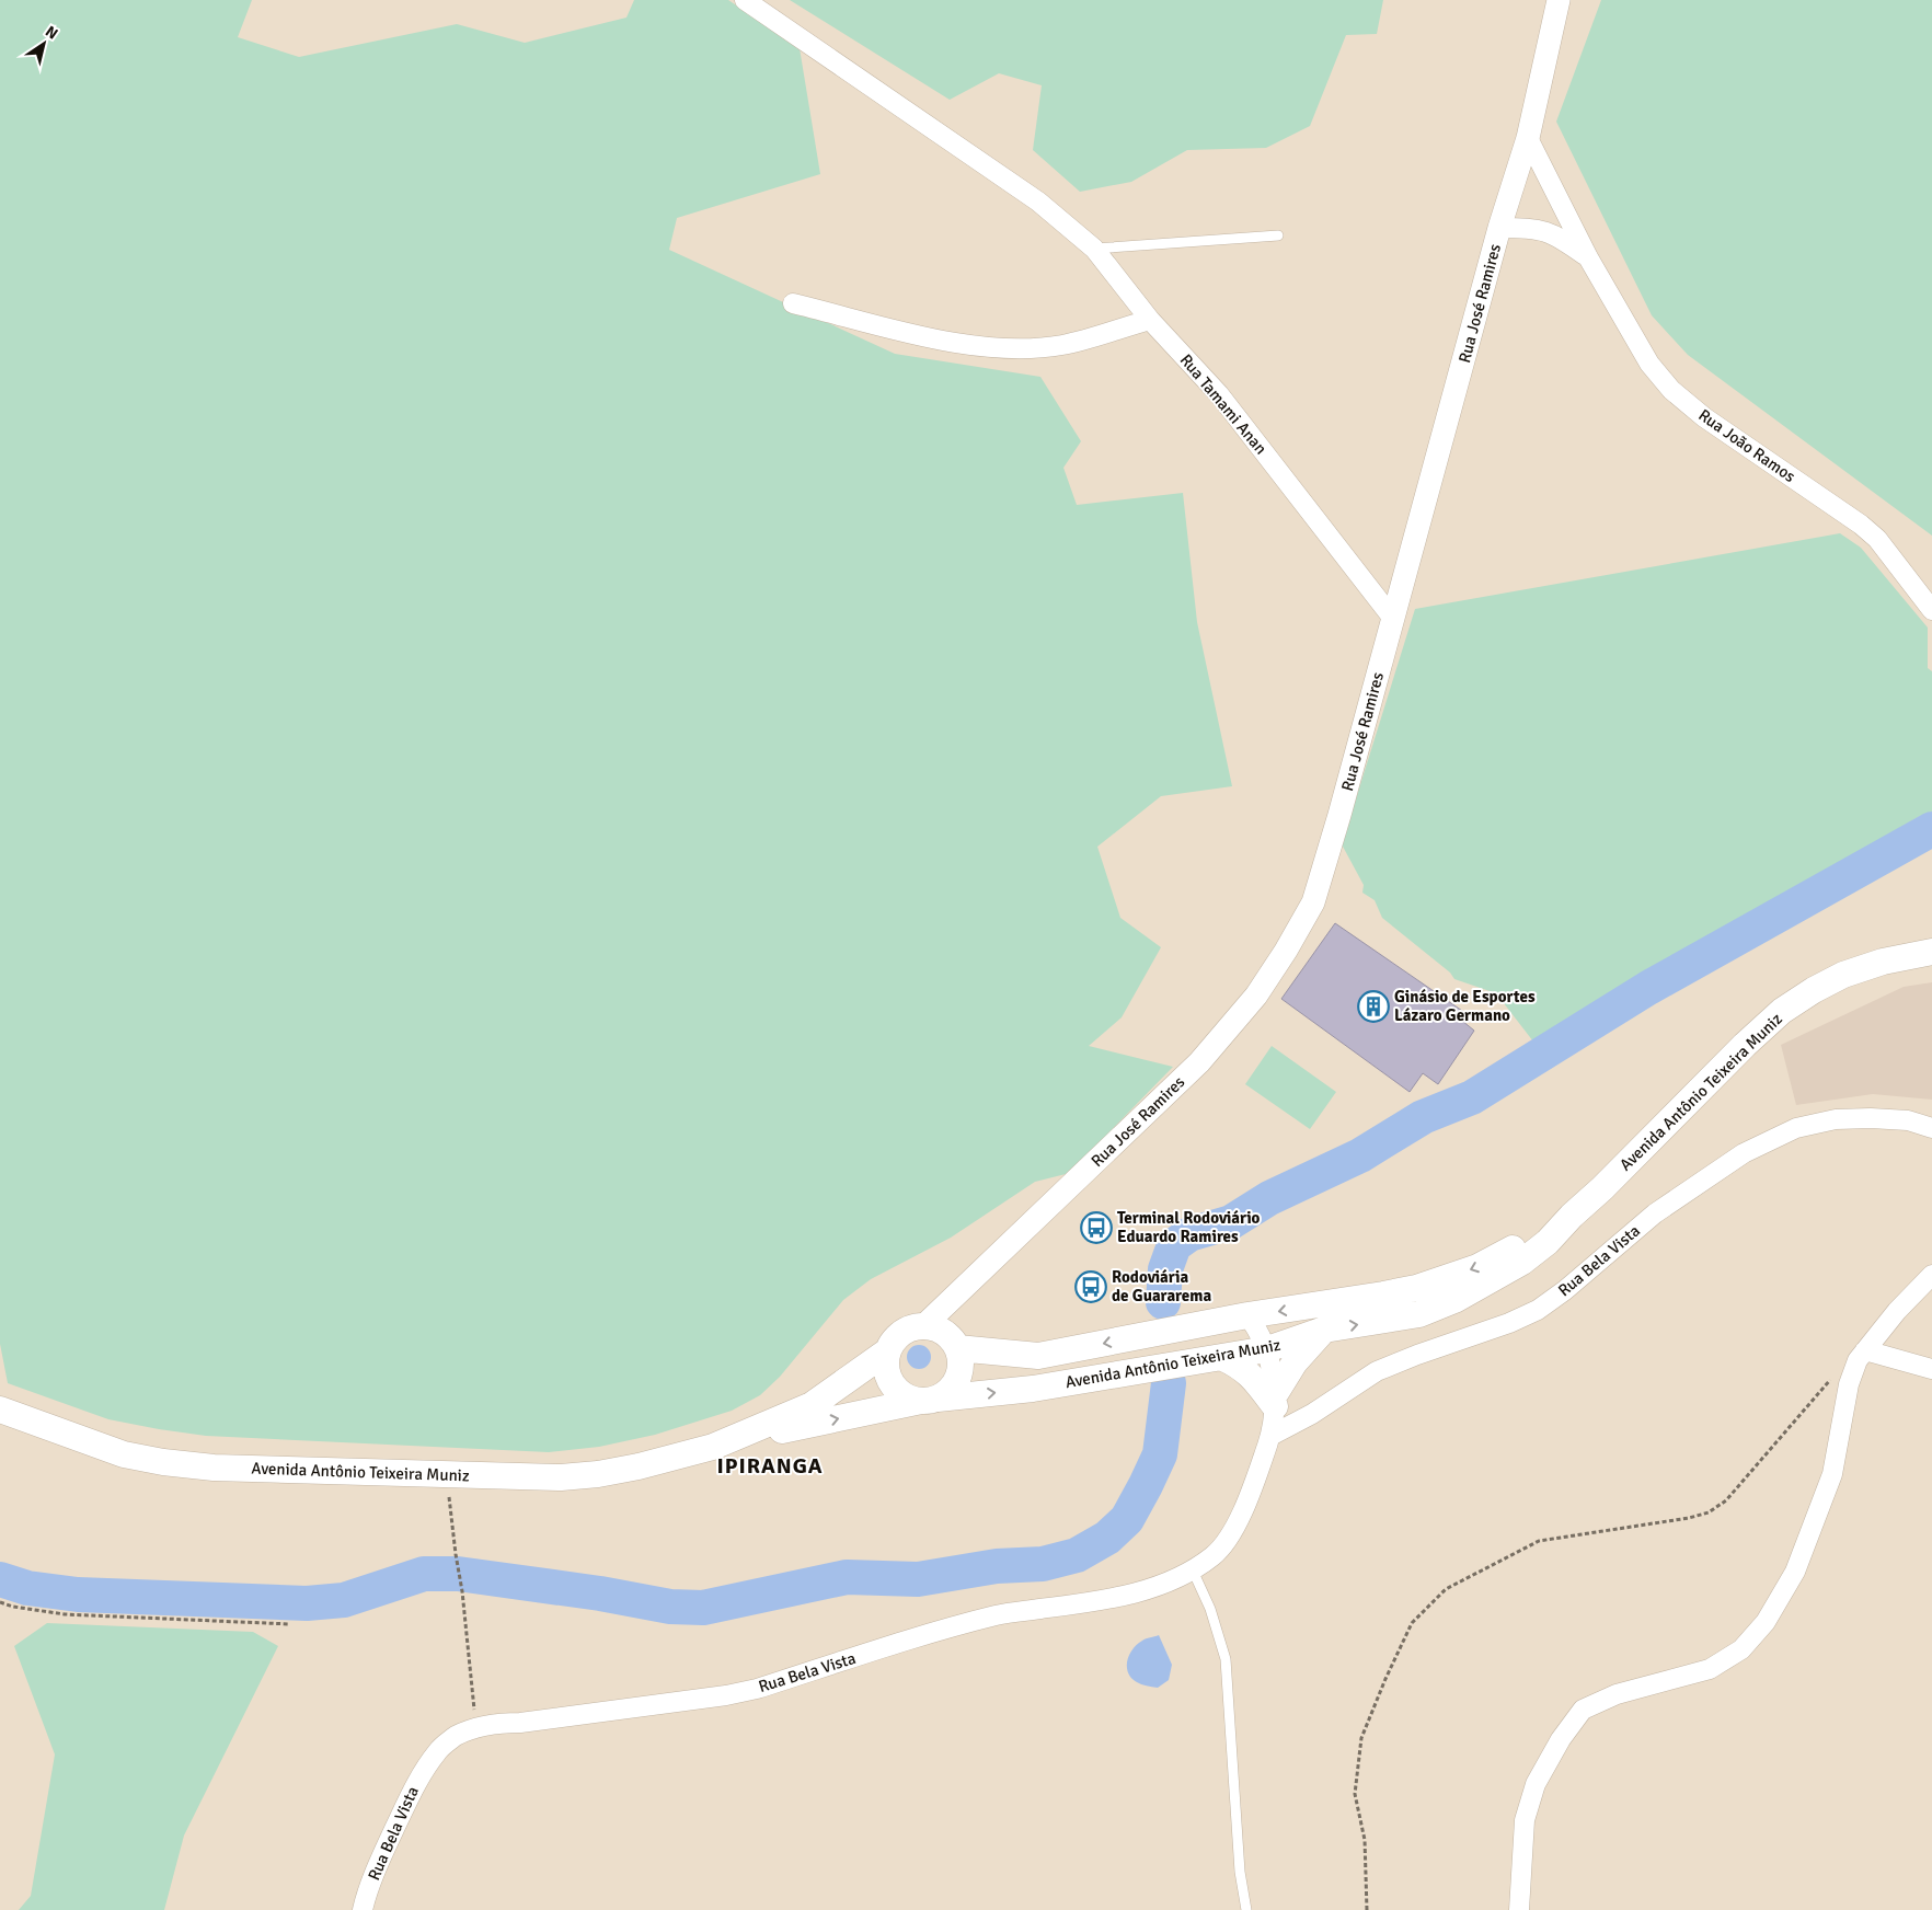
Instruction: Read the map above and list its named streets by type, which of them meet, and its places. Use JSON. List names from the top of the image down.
{
  "streets": {
    "main road": ["Avenida Antônio Teixeira Muniz"],
    "street": [
      "Rua José Ramires",
      "Rua Tamami Anan",
      "Rua João Ramos",
      "Rua Bela Vista"
    ]
  },
  "crossings": [
    ["Rua José Ramires", "Rua Tamami Anan"],
    ["Rua José Ramires", "Rua João Ramos"],
    ["Rua José Ramires", "Avenida Antônio Teixeira Muniz"],
    ["Avenida Antônio Teixeira Muniz", "Rua Bela Vista"]
  ],
  "districts": ["IPIRANGA"],
  "places": {
    "building": ["Ginásio de Esportes Lázaro Germano"],
    "bus stop": ["Terminal Rodoviário Eduardo Ramires", "Rodoviária de Guararema"]
  },
  "north": "top right"
}
